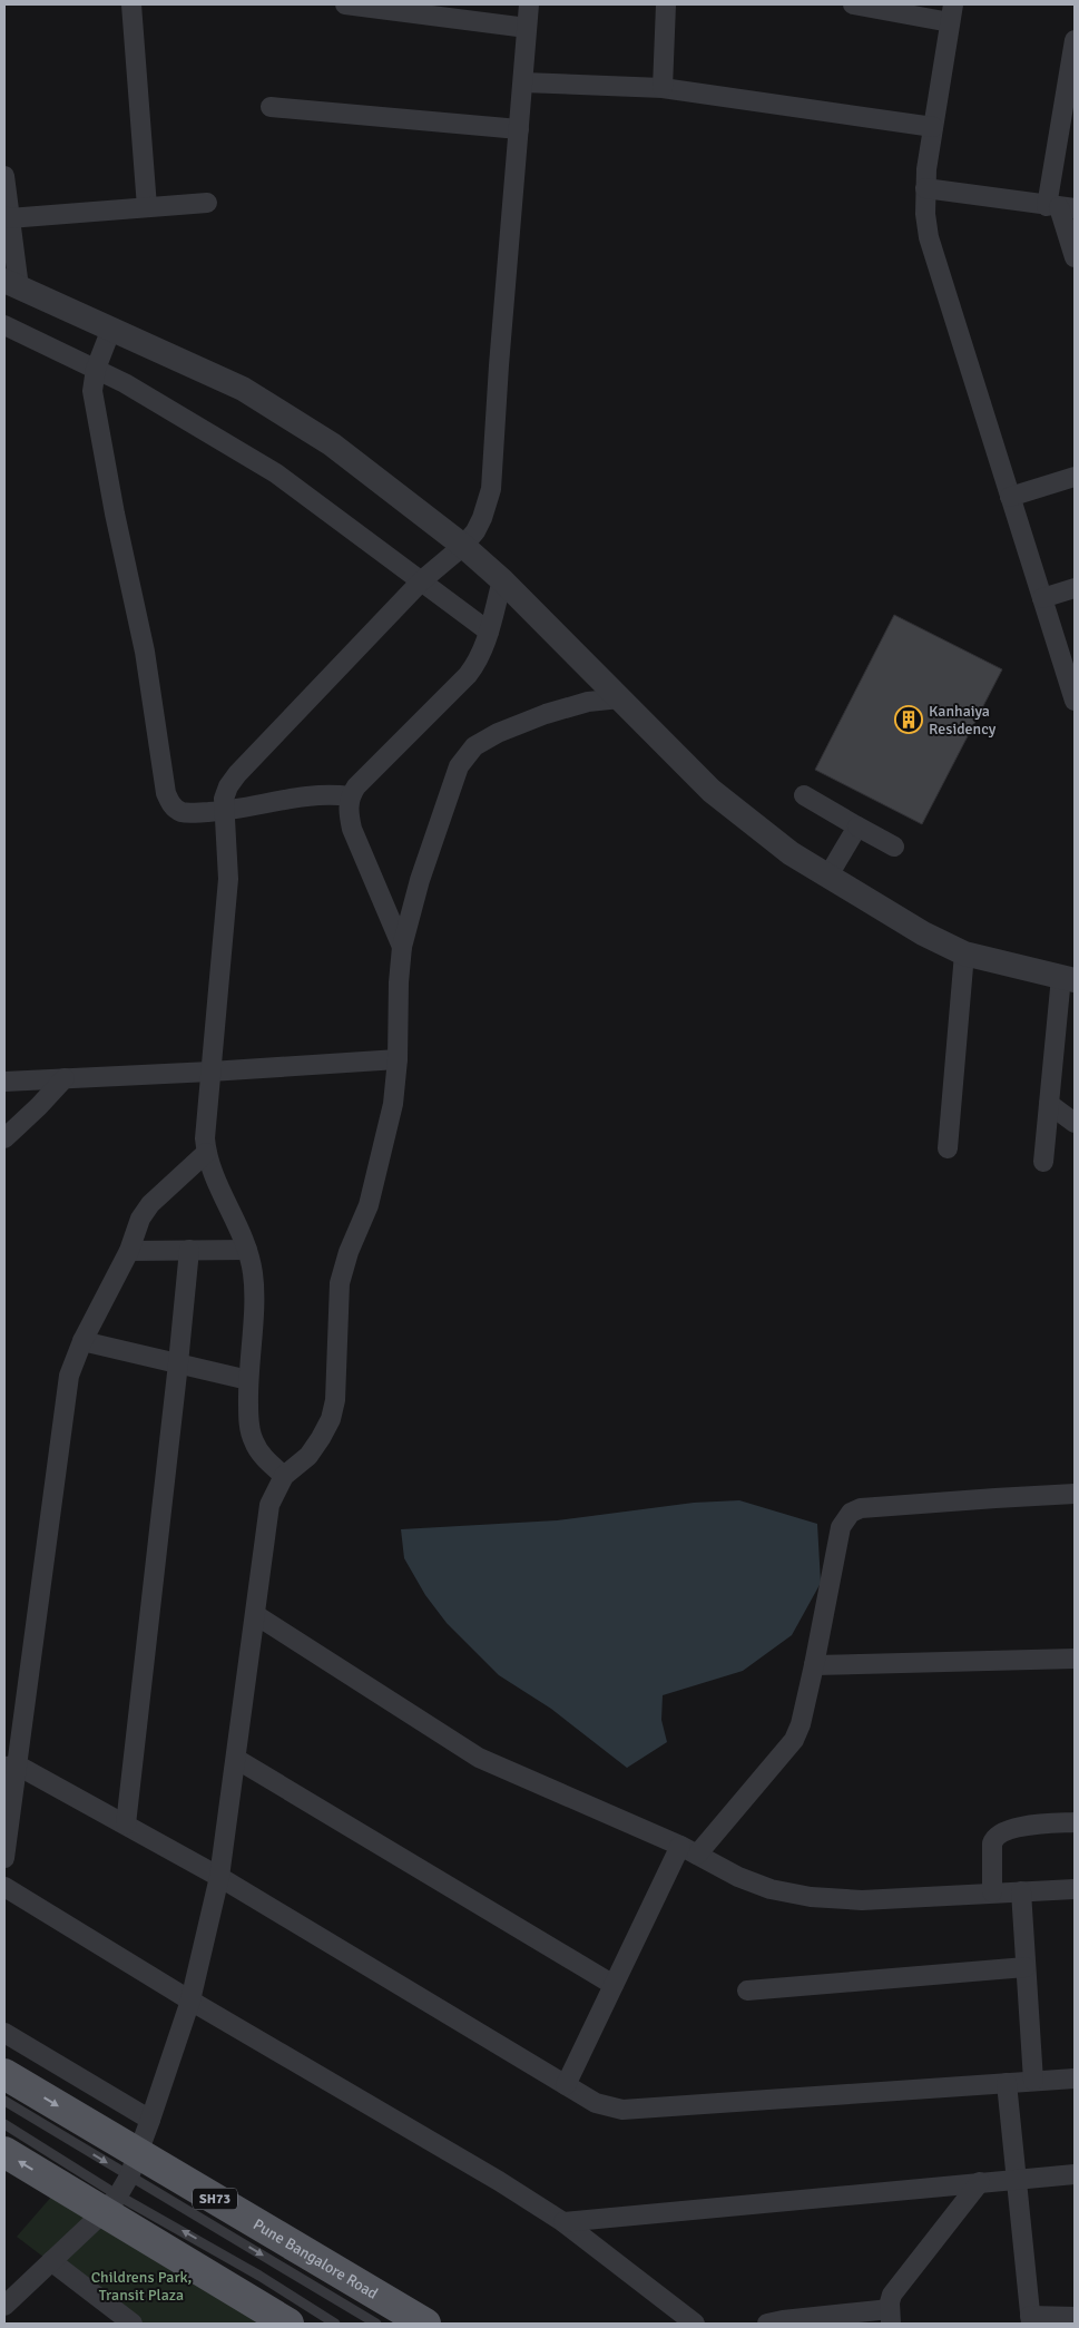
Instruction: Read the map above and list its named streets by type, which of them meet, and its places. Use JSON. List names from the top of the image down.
{
  "streets": {
    "main road": ["SH73", "Pune Bangalore Road"]
  },
  "parks": ["Childrens Park, Transit Plaza"],
  "places": {
    "building": ["Kanhaiya Residency"]
  }
}
